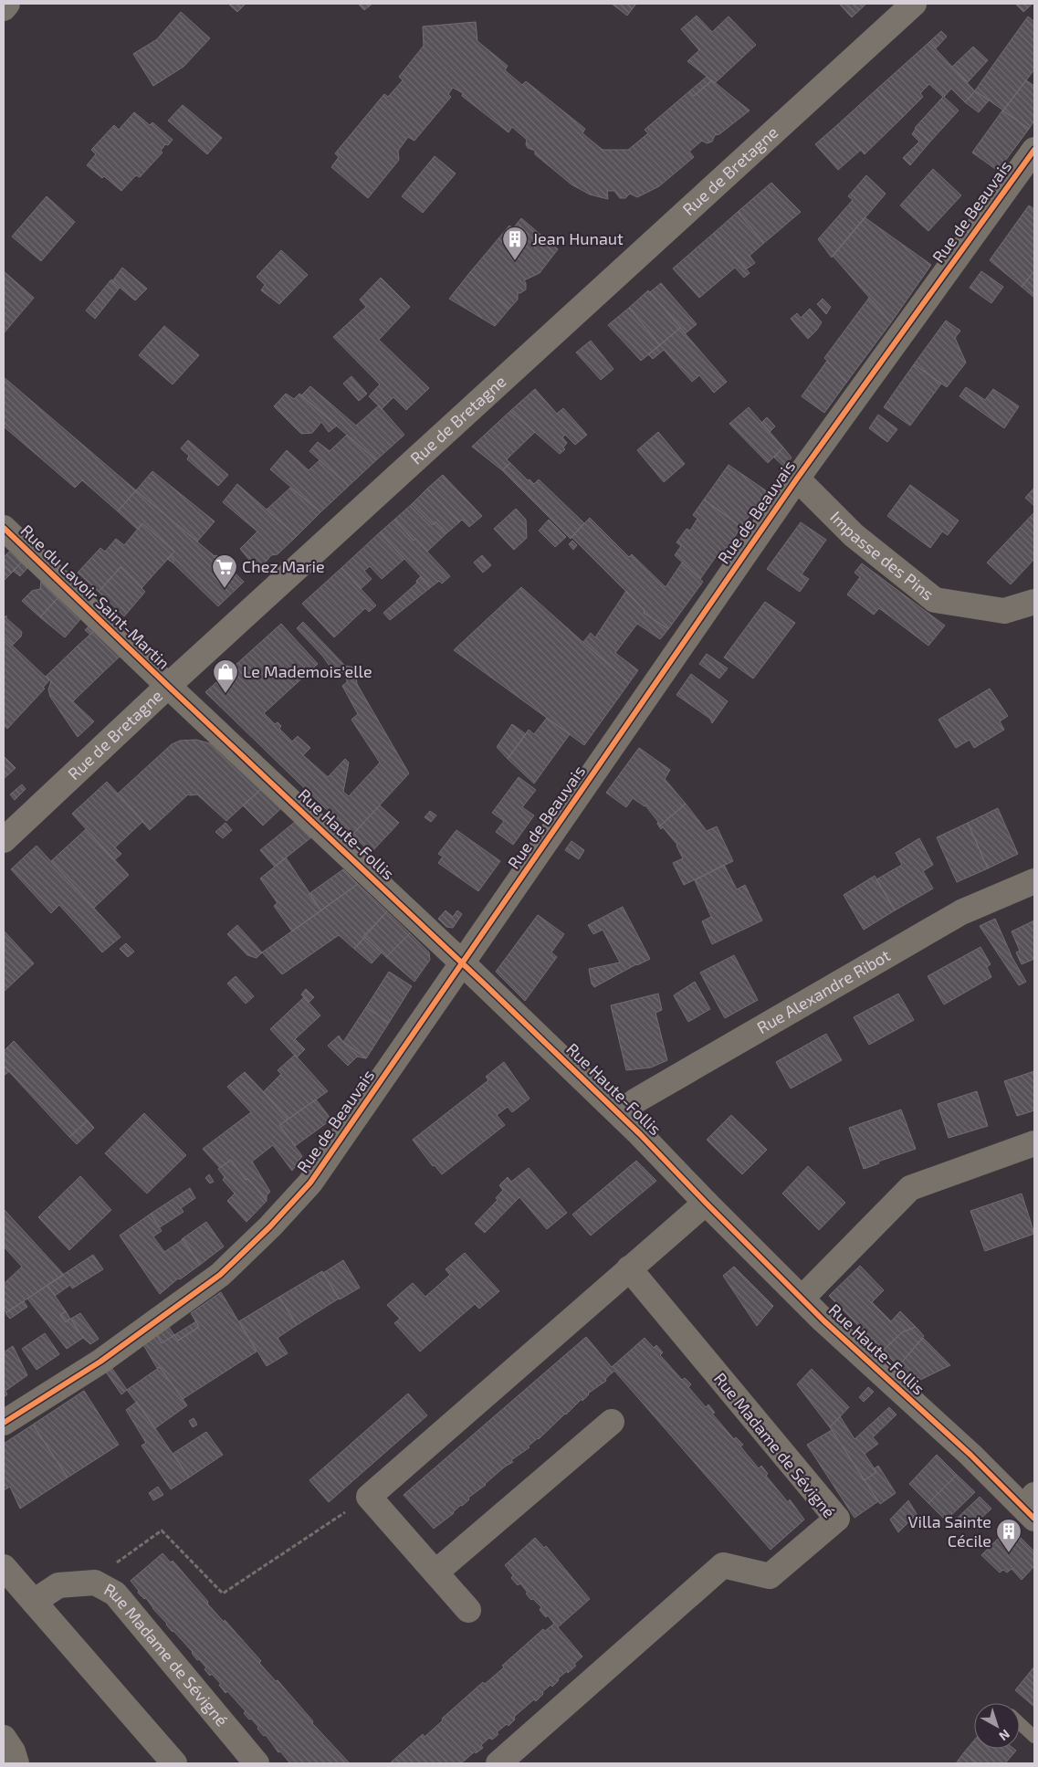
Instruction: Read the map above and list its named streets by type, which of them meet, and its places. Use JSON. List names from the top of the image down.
{
  "streets": {
    "main road": ["Rue de Bretagne"],
    "street": [
      "Rue de Beauvais",
      "Impasse des Pins",
      "Rue du Lavoir Saint-Martin",
      "Rue Haute-Follis",
      "Rue Alexandre Ribot",
      "Rue Madame de Sévigné"
    ]
  },
  "crossings": [
    ["Rue de Bretagne", "Rue du Lavoir Saint-Martin"],
    ["Rue de Bretagne", "Rue Haute-Follis"],
    ["Rue de Beauvais", "Impasse des Pins"],
    ["Rue de Beauvais", "Rue Haute-Follis"],
    ["Rue du Lavoir Saint-Martin", "Rue Haute-Follis"],
    ["Rue Haute-Follis", "Rue Alexandre Ribot"]
  ],
  "places": {
    "building": ["Jean Hunaut", "Villa Sainte Cécile"],
    "supermarket": ["Chez Marie"],
    "shop": ["Le Mademois'elle"]
  },
  "north": "bottom right"
}
